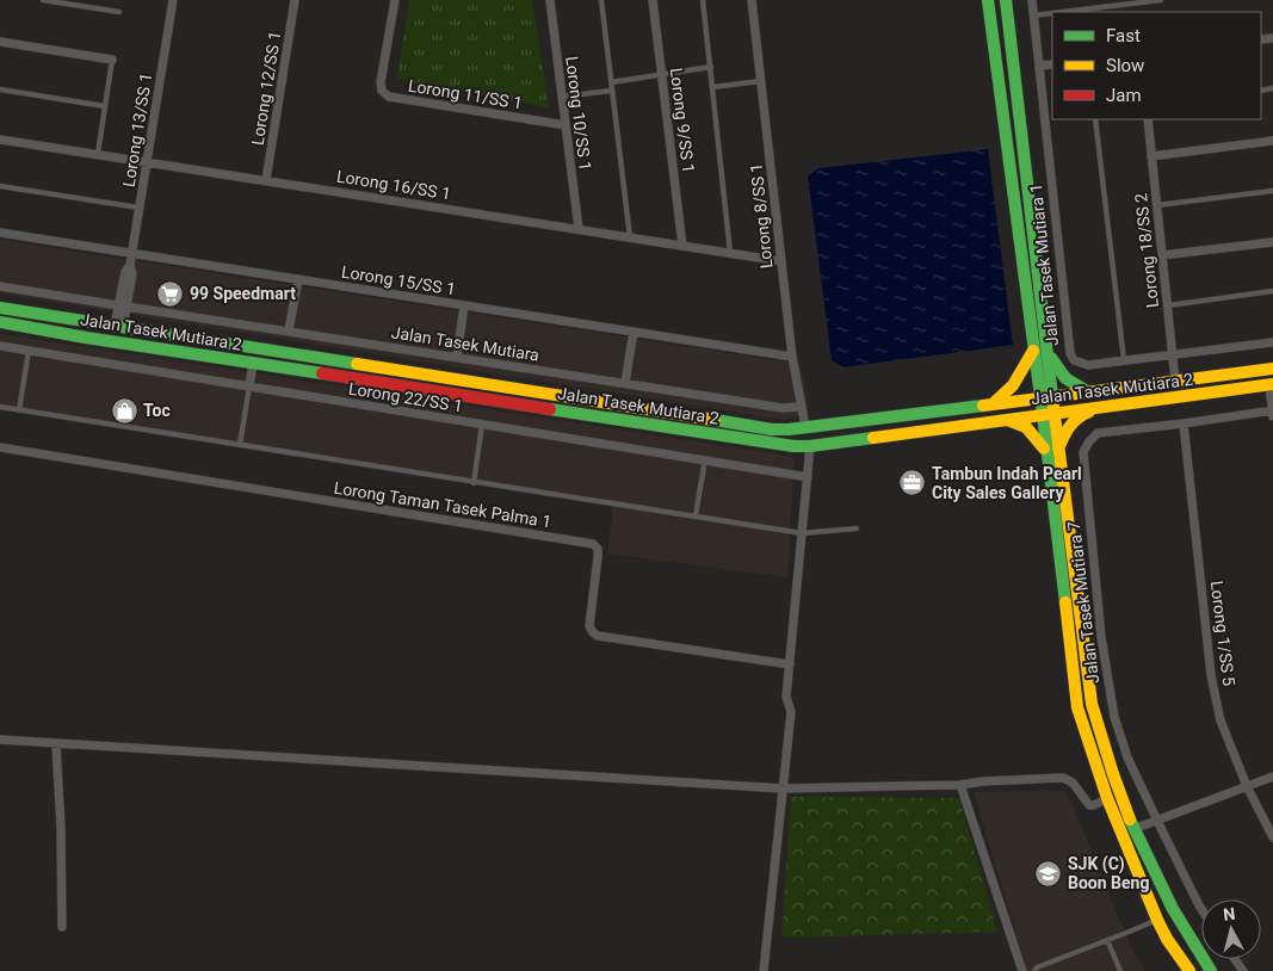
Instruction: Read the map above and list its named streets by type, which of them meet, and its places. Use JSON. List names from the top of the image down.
{
  "streets": {
    "street": [
      "Lorong 12/SS 1",
      "Lorong 11/SS 1",
      "Lorong 10/SS 1",
      "Lorong 9/SS 1",
      "Lorong 13/SS 1",
      "Lorong 16/SS 1",
      "Lorong 8/SS 1",
      "Lorong 18/SS 2",
      "Jalan Tasek Mutiara 1",
      "Lorong 15/SS 1",
      "Jalan Tasek Mutiara 2",
      "Jalan Tasek Mutiara",
      "Lorong 22/SS 1",
      "Lorong Taman Tasek Palma 1",
      "Jalan Tasek Mutiara 7",
      "Lorong 1/SS 5"
    ]
  },
  "crossings": [
    ["Lorong 12/SS 1", "Lorong 16/SS 1"],
    ["Lorong 11/SS 1", "Lorong 10/SS 1"],
    ["Lorong 10/SS 1", "Lorong 16/SS 1"],
    ["Lorong 9/SS 1", "Lorong 16/SS 1"],
    ["Lorong 13/SS 1", "Lorong 16/SS 1"],
    ["Lorong 13/SS 1", "Lorong 15/SS 1"],
    ["Lorong 13/SS 1", "Jalan Tasek Mutiara 2"],
    ["Lorong 13/SS 1", "Jalan Tasek Mutiara"],
    ["Lorong 16/SS 1", "Lorong 8/SS 1"],
    ["Lorong 8/SS 1", "Lorong 15/SS 1"],
    ["Lorong 8/SS 1", "Jalan Tasek Mutiara 2"],
    ["Lorong 8/SS 1", "Jalan Tasek Mutiara"],
    ["Lorong 18/SS 2", "Jalan Tasek Mutiara 1"],
    ["Lorong 18/SS 2", "Jalan Tasek Mutiara 2"],
    ["Jalan Tasek Mutiara 1", "Jalan Tasek Mutiara 2"],
    ["Jalan Tasek Mutiara 1", "Jalan Tasek Mutiara 7"],
    ["Jalan Tasek Mutiara 2", "Jalan Tasek Mutiara 7"],
    ["Jalan Tasek Mutiara 7", "Lorong 1/SS 5"]
  ],
  "places": {
    "supermarket": ["99 Speedmart"],
    "shop": ["Toc"],
    "office": ["Tambun Indah Pearl City Sales Gallery"],
    "school or university": ["SJK (C) Boon Beng"]
  },
  "legend": ["Fast", "Slow", "Jam"],
  "north": "top"
}
